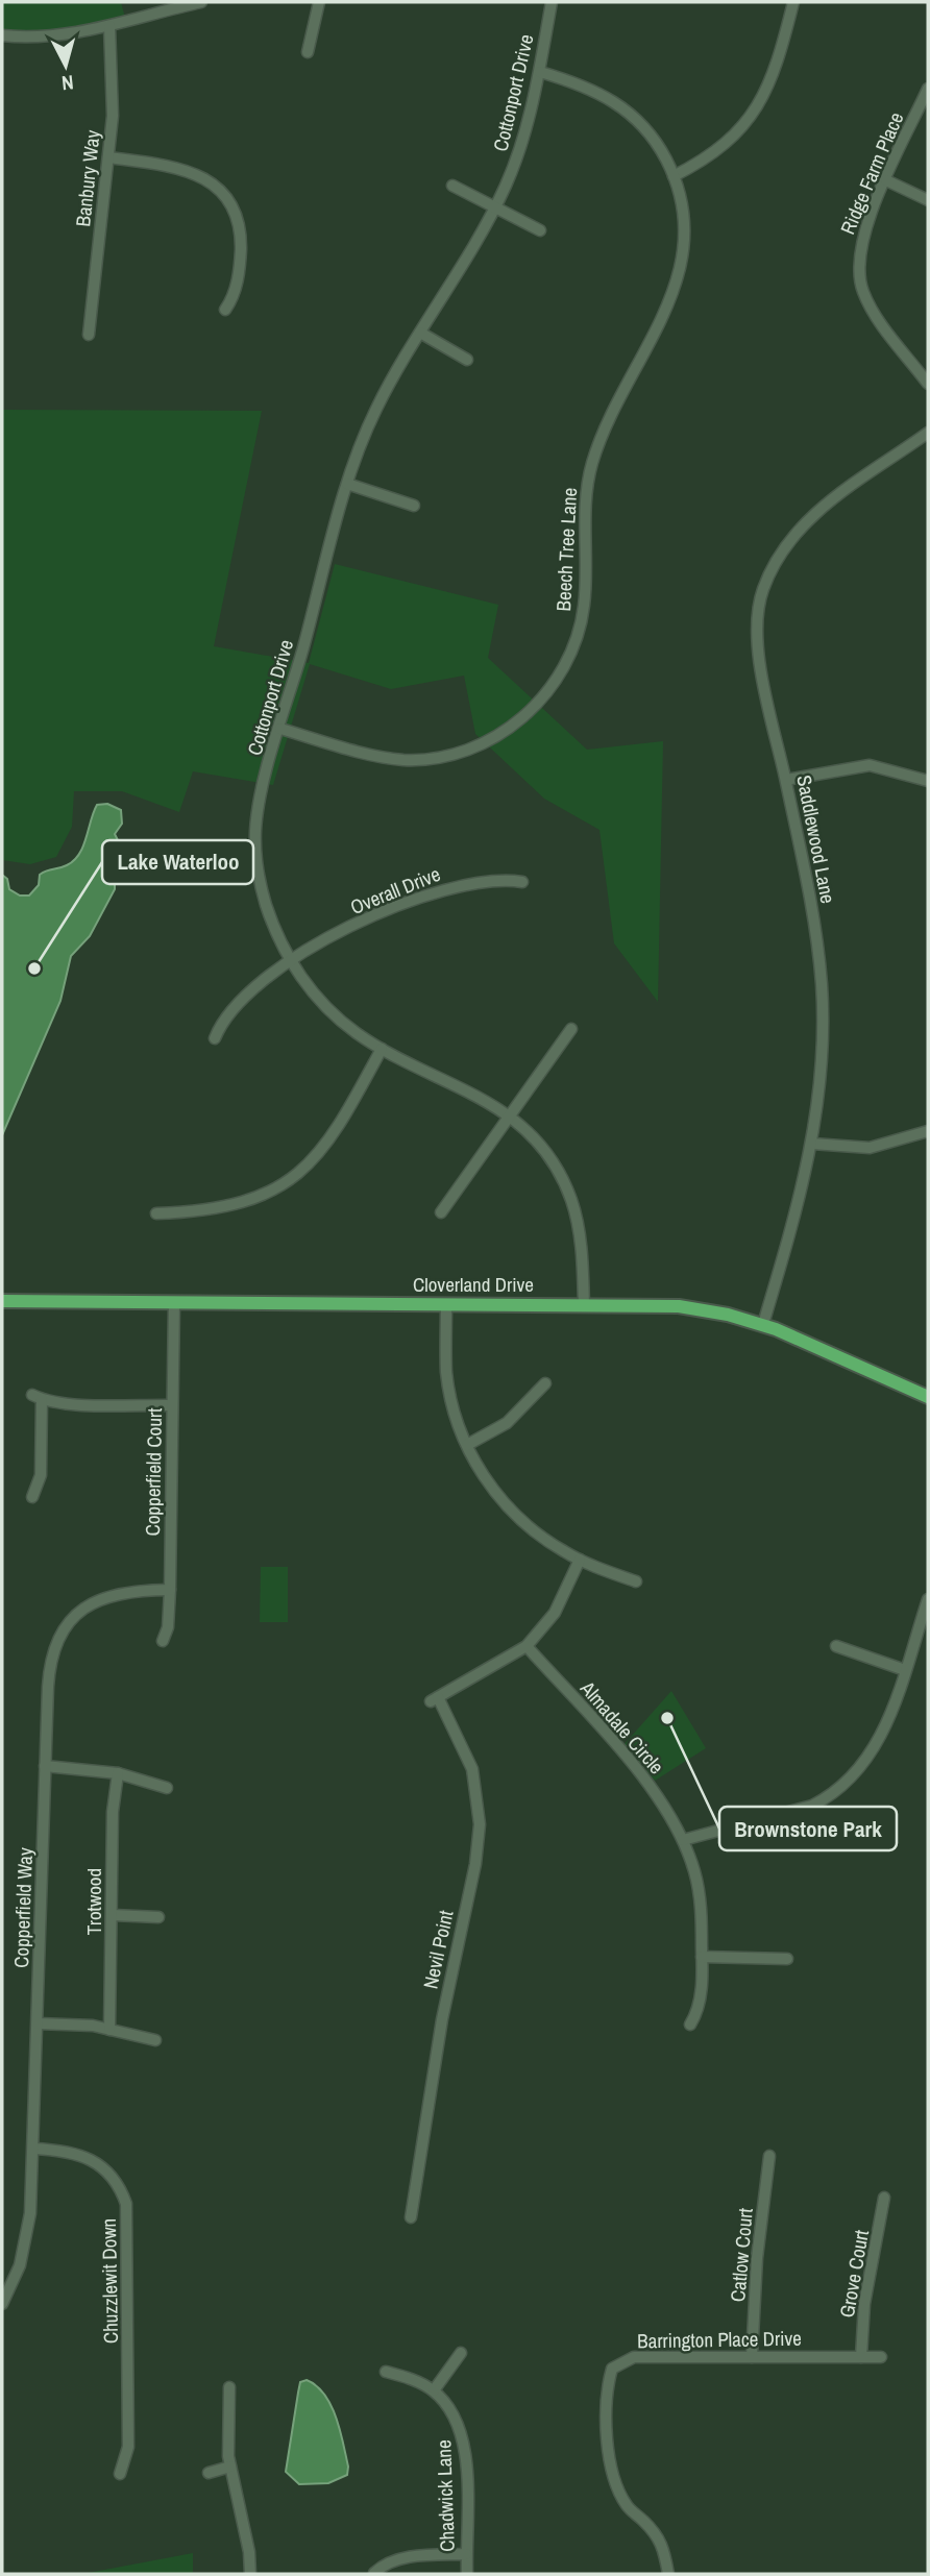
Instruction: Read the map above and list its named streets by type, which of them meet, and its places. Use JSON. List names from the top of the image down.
{
  "streets": {
    "main road": ["Cloverland Drive"],
    "street": [
      "Cottonport Drive",
      "Ridge Farm Place",
      "Banbury Way",
      "Beech Tree Lane",
      "Saddlewood Lane",
      "Overall Drive",
      "Copperfield Court",
      "Almadale Circle",
      "Trotwood",
      "Copperfield Way",
      "Nevil Point",
      "Catlow Court",
      "Grove Court",
      "Chuzzlewit Down",
      "Barrington Place Drive",
      "Chadwick Lane"
    ]
  },
  "crossings": [
    ["Cottonport Drive", "Beech Tree Lane"],
    ["Cottonport Drive", "Overall Drive"],
    ["Cottonport Drive", "Cloverland Drive"],
    ["Saddlewood Lane", "Cloverland Drive"],
    ["Cloverland Drive", "Copperfield Court"],
    ["Copperfield Court", "Copperfield Way"],
    ["Almadale Circle", "Nevil Point"],
    ["Copperfield Way", "Chuzzlewit Down"],
    ["Catlow Court", "Barrington Place Drive"],
    ["Grove Court", "Barrington Place Drive"]
  ],
  "places": ["Lake Waterloo", "Brownstone Park"],
  "north": "bottom"
}
